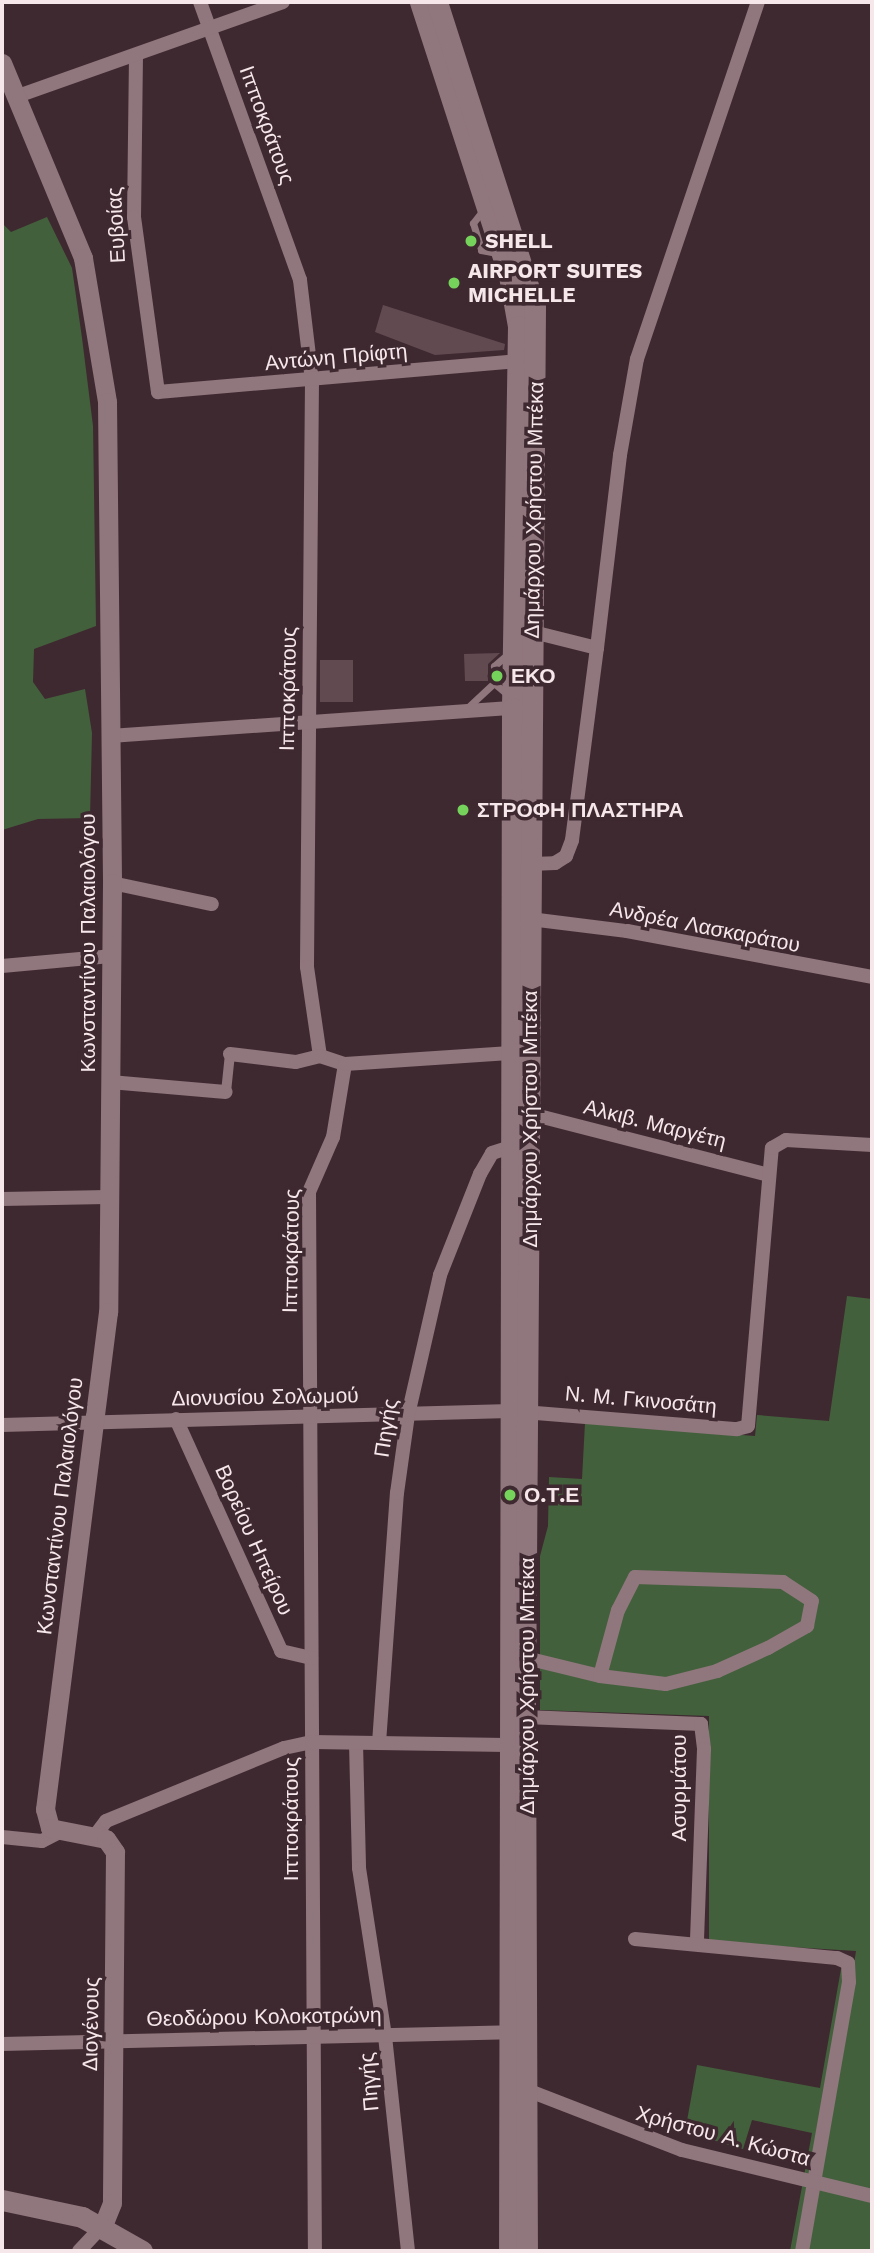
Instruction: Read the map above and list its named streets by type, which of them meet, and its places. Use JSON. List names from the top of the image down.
{
  "streets": {
    "main road": ["Δημάρχου Χρήστου Μπέκα"],
    "street": [
      "Ιπποκράτους",
      "Ευβοίας",
      "Αντώνη Πρίφτη",
      "Ανδρέα Λασκαράτου",
      "Κωνσταντίνου Παλαιολόγου",
      "Αλκιβ. Μαργέτη",
      "Διονυσίου Σολωμού",
      "Ν. Μ. Γκινοσάτη",
      "Πηγής",
      "Βορείου Ηπείρου",
      "Ασυρμάτου",
      "Θεοδώρου Κολοκοτρώνη",
      "Διογένους",
      "Χρήστου Α. Κώστα"
    ]
  },
  "crossings": [
    ["Ιπποκράτους", "Αντώνη Πρίφτη"],
    ["Ιπποκράτους", "Διονυσίου Σολωμού"],
    ["Ιπποκράτους", "Βορείου Ηπείρου"],
    ["Ιπποκράτους", "Θεοδώρου Κολοκοτρώνη"],
    ["Ευβοίας", "Αντώνη Πρίφτη"],
    ["Αντώνη Πρίφτη", "Δημάρχου Χρήστου Μπέκα"],
    ["Δημάρχου Χρήστου Μπέκα", "Ανδρέα Λασκαράτου"],
    ["Δημάρχου Χρήστου Μπέκα", "Αλκιβ. Μαργέτη"],
    ["Δημάρχου Χρήστου Μπέκα", "Διονυσίου Σολωμού"],
    ["Δημάρχου Χρήστου Μπέκα", "Ν. Μ. Γκινοσάτη"],
    ["Δημάρχου Χρήστου Μπέκα", "Πηγής"],
    ["Δημάρχου Χρήστου Μπέκα", "Ασυρμάτου"],
    ["Δημάρχου Χρήστου Μπέκα", "Θεοδώρου Κολοκοτρώνη"],
    ["Δημάρχου Χρήστου Μπέκα", "Χρήστου Α. Κώστα"],
    ["Κωνσταντίνου Παλαιολόγου", "Διονυσίου Σολωμού"],
    ["Αλκιβ. Μαργέτη", "Ν. Μ. Γκινοσάτη"],
    ["Διονυσίου Σολωμού", "Ν. Μ. Γκινοσάτη"],
    ["Διονυσίου Σολωμού", "Πηγής"],
    ["Διονυσίου Σολωμού", "Βορείου Ηπείρου"],
    ["Πηγής", "Θεοδώρου Κολοκοτρώνη"],
    ["Θεοδώρου Κολοκοτρώνη", "Διογένους"]
  ],
  "places": [
    "SHELL",
    "AIRPORT SUITES MICHELLE",
    "ΕΚΟ",
    "ΣΤΡΟΦΗ ΠΛΑΣΤΗΡΑ",
    "Ο.Τ.Ε"
  ]
}
